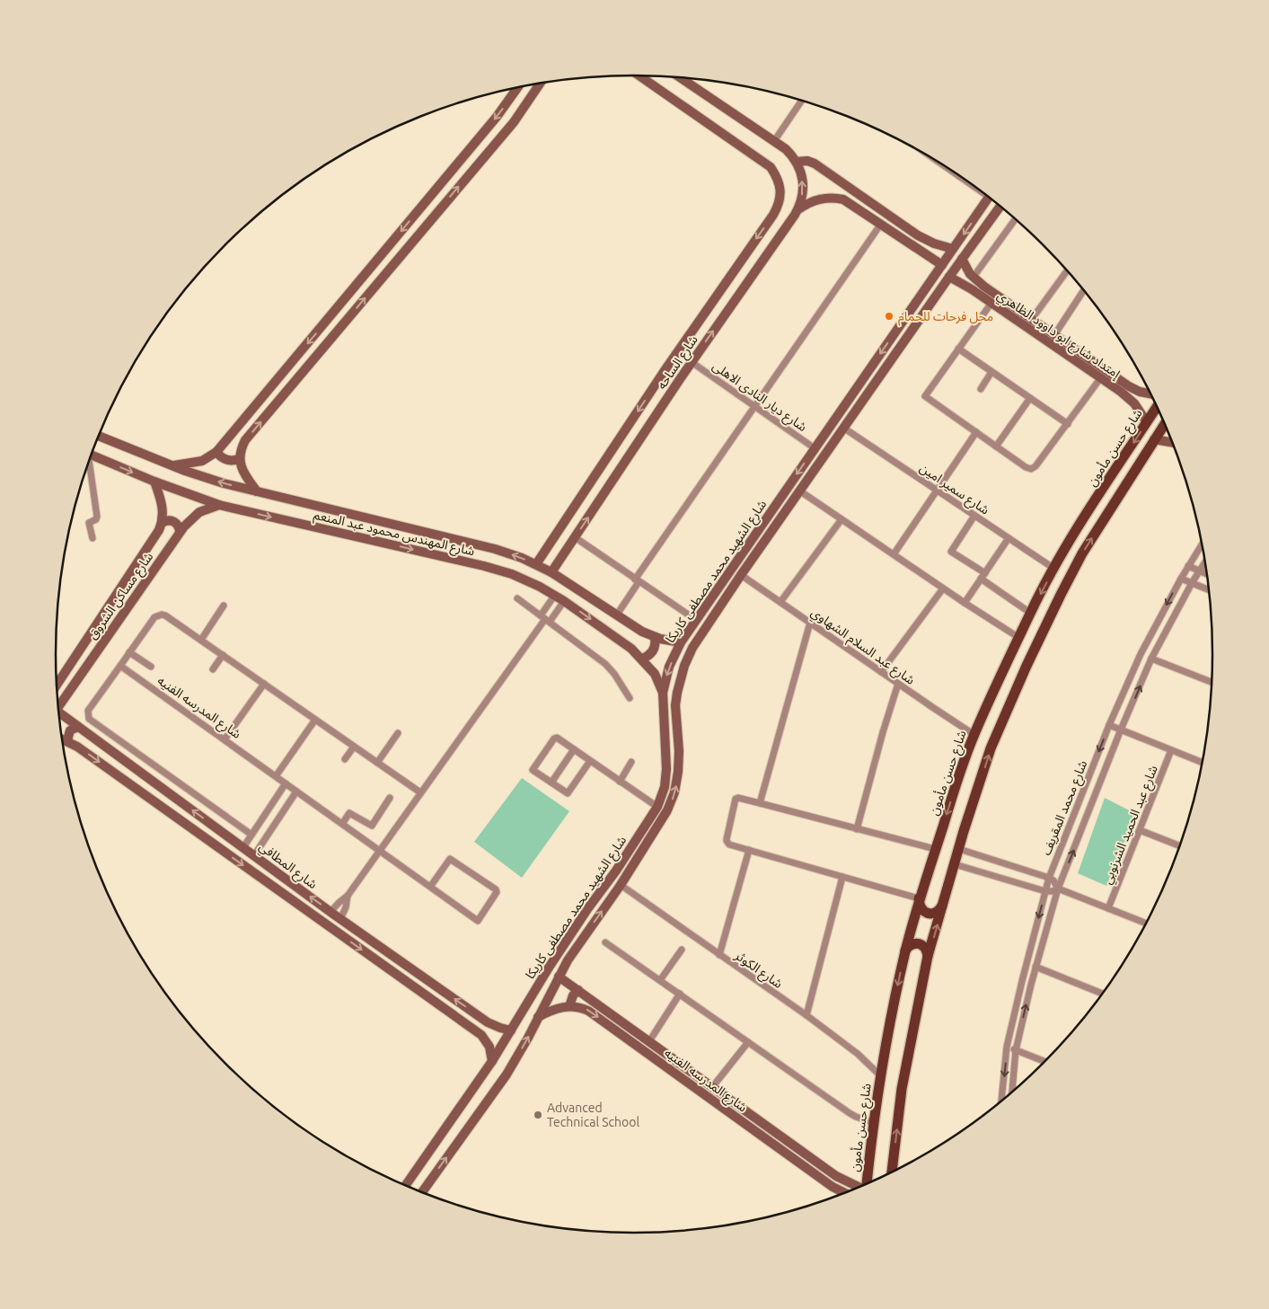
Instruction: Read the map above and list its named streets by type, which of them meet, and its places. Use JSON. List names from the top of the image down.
{
  "streets": {
    "main road": ["شارع حسن مأمون"],
    "street": [
      "إمتداد شارع ابو داوود الظاهري",
      "شارع الساحه",
      "شارع ديار النادى الاهلى",
      "شارع سمير امين",
      "شارع المهندس محمود عبد المنعم",
      "شارع الشهيد محمد مصطفى كاريكا",
      "شارع مساكن الشروق",
      "شارع عبد السلام الشهاوي",
      "شارع المدرسه الفنيه",
      "شارع محمد المقريف",
      "شارع عبد الحميد الشرنوبي",
      "شارع المطافي",
      "شارع الكوثر"
    ]
  },
  "crossings": [
    ["إمتداد شارع ابو داوود الظاهري", "شارع حسن مأمون"],
    ["إمتداد شارع ابو داوود الظاهري", "شارع الشهيد محمد مصطفى كاريكا"],
    ["شارع الساحه", "شارع ديار النادى الاهلى"],
    ["شارع الساحه", "شارع المهندس محمود عبد المنعم"],
    ["شارع ديار النادى الاهلى", "شارع الشهيد محمد مصطفى كاريكا"],
    ["شارع حسن مأمون", "شارع سمير امين"],
    ["شارع حسن مأمون", "شارع عبد السلام الشهاوي"],
    ["شارع حسن مأمون", "شارع الكوثر"],
    ["شارع سمير امين", "شارع الشهيد محمد مصطفى كاريكا"],
    ["شارع المهندس محمود عبد المنعم", "شارع الشهيد محمد مصطفى كاريكا"],
    ["شارع المهندس محمود عبد المنعم", "شارع مساكن الشروق"],
    ["شارع الشهيد محمد مصطفى كاريكا", "شارع عبد السلام الشهاوي"],
    ["شارع الشهيد محمد مصطفى كاريكا", "شارع المدرسه الفنيه"],
    ["شارع الشهيد محمد مصطفى كاريكا", "شارع المطافي"],
    ["شارع الشهيد محمد مصطفى كاريكا", "شارع الكوثر"]
  ],
  "places": ["محل فرحات للحمام", "Advanced Technical School"]
}
